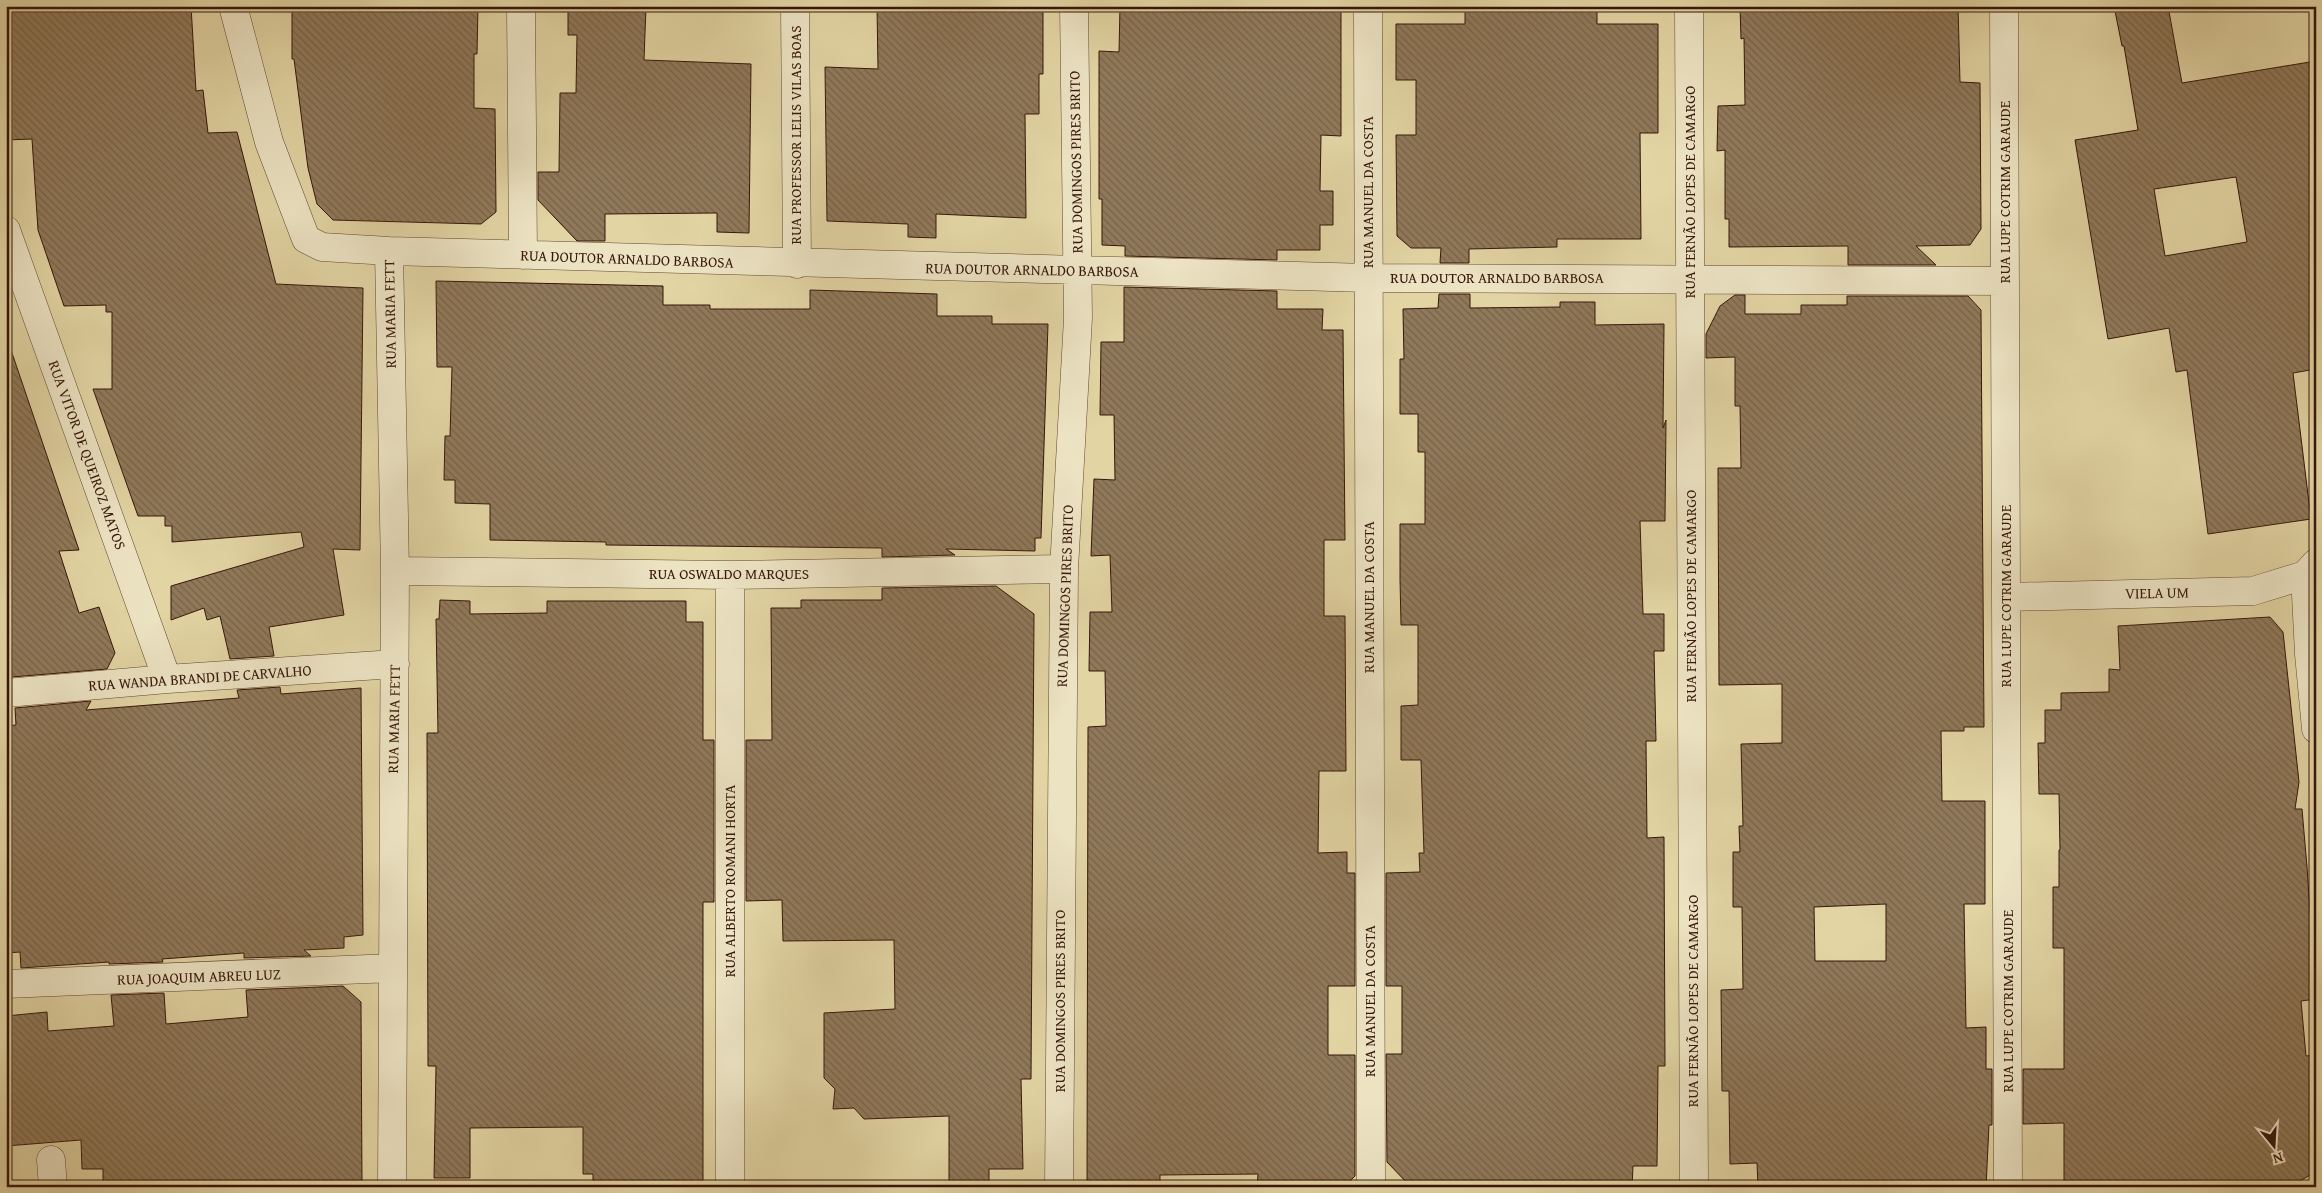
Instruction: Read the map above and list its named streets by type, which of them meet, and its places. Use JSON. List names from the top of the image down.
{
  "streets": {
    "street": [
      "RUA PROFESSOR LELIS VILAS BOAS",
      "RUA DOMINGOS PIRES BRITO",
      "RUA MANUEL DA COSTA",
      "RUA FERNÃO LOPES DE CAMARGO",
      "RUA LUPE COTRIM GARAUDE",
      "RUA DOUTOR ARNALDO BARBOSA",
      "RUA MARIA FETT",
      "RUA VITOR DE QUEIROZ MATOS",
      "RUA OSWALDO MARQUES",
      "VIELA UM",
      "RUA WANDA BRANDI DE CARVALHO",
      "RUA ALBERTO ROMANI HORTA",
      "RUA JOAQUIM ABREU LUZ"
    ]
  },
  "crossings": [
    ["RUA PROFESSOR LELIS VILAS BOAS", "RUA DOUTOR ARNALDO BARBOSA"],
    ["RUA DOMINGOS PIRES BRITO", "RUA DOUTOR ARNALDO BARBOSA"],
    ["RUA DOMINGOS PIRES BRITO", "RUA OSWALDO MARQUES"],
    ["RUA MANUEL DA COSTA", "RUA DOUTOR ARNALDO BARBOSA"],
    ["RUA FERNÃO LOPES DE CAMARGO", "RUA DOUTOR ARNALDO BARBOSA"],
    ["RUA LUPE COTRIM GARAUDE", "RUA DOUTOR ARNALDO BARBOSA"],
    ["RUA LUPE COTRIM GARAUDE", "VIELA UM"],
    ["RUA DOUTOR ARNALDO BARBOSA", "RUA MARIA FETT"],
    ["RUA MARIA FETT", "RUA OSWALDO MARQUES"],
    ["RUA MARIA FETT", "RUA WANDA BRANDI DE CARVALHO"],
    ["RUA MARIA FETT", "RUA JOAQUIM ABREU LUZ"],
    ["RUA VITOR DE QUEIROZ MATOS", "RUA WANDA BRANDI DE CARVALHO"],
    ["RUA OSWALDO MARQUES", "RUA ALBERTO ROMANI HORTA"]
  ],
  "north": "bottom"
}
